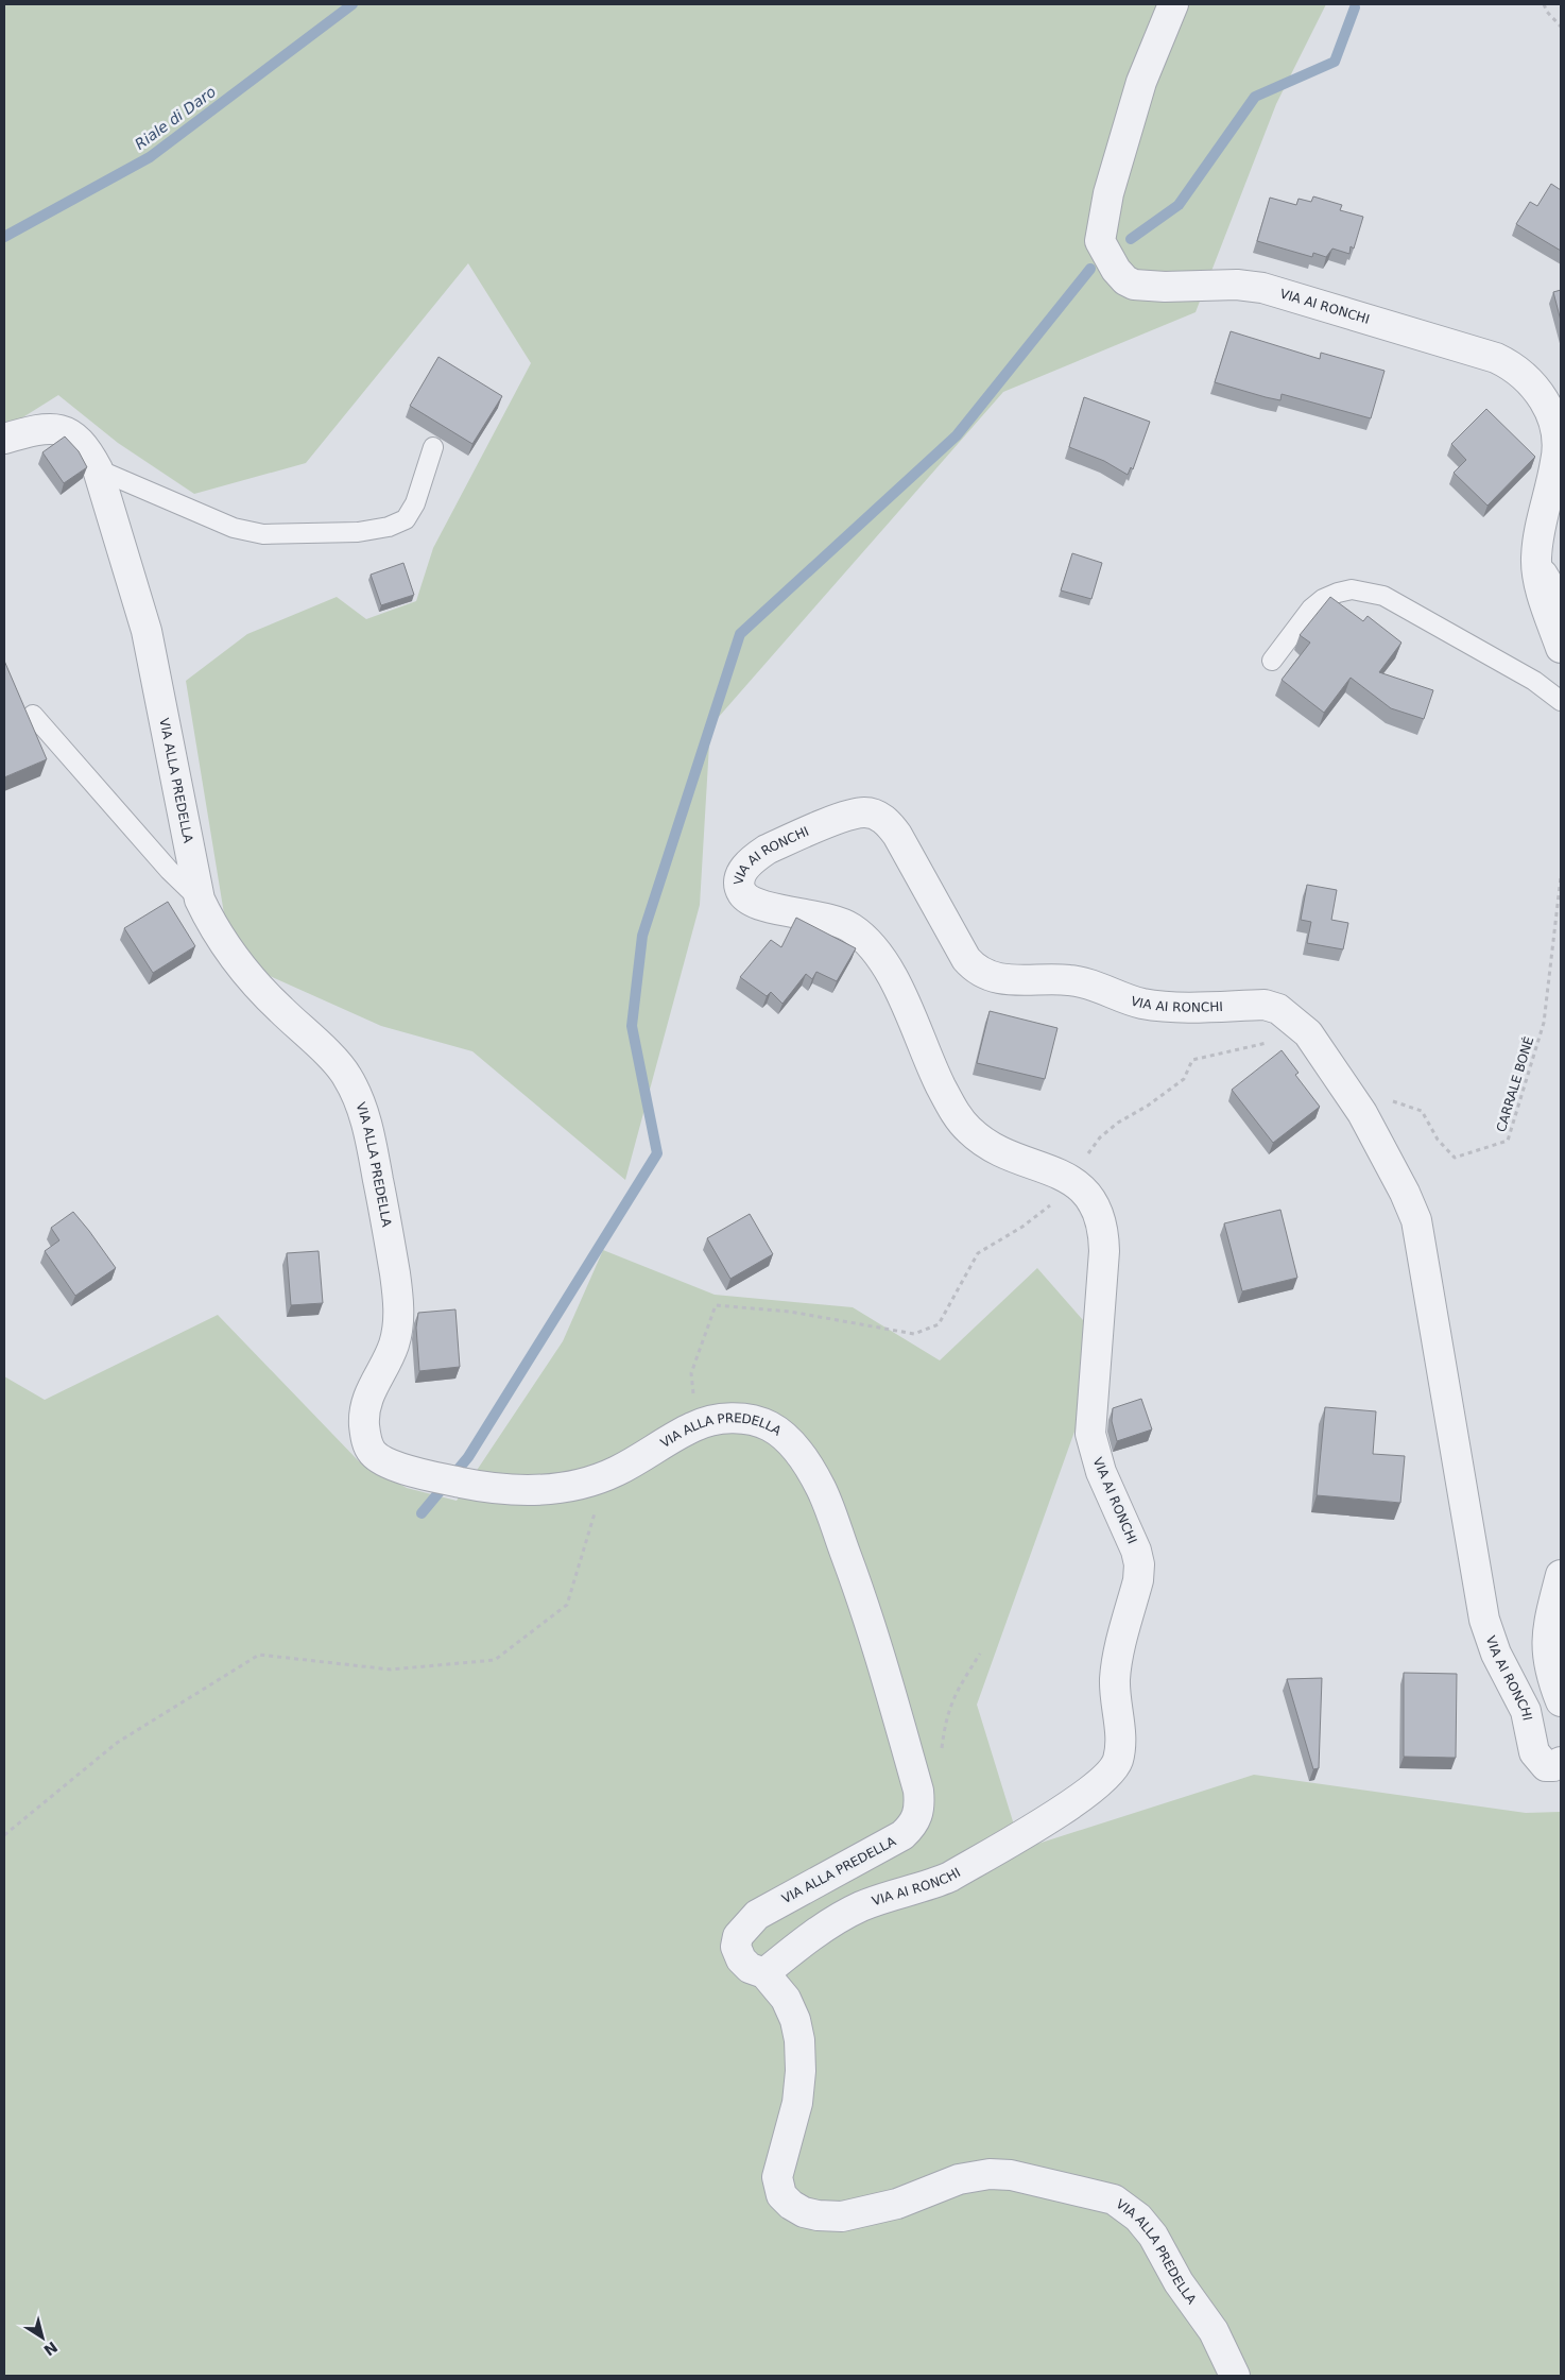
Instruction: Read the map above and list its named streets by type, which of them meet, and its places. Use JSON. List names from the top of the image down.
{
  "streets": {
    "street": ["VIA AI RONCHI", "VIA ALLA PREDELLA"],
    "path": ["CARRALE BONÉ"]
  },
  "crossings": [
    ["VIA AI RONCHI", "VIA ALLA PREDELLA"]
  ],
  "water": ["Riale di Daro"],
  "north": "bottom right"
}
